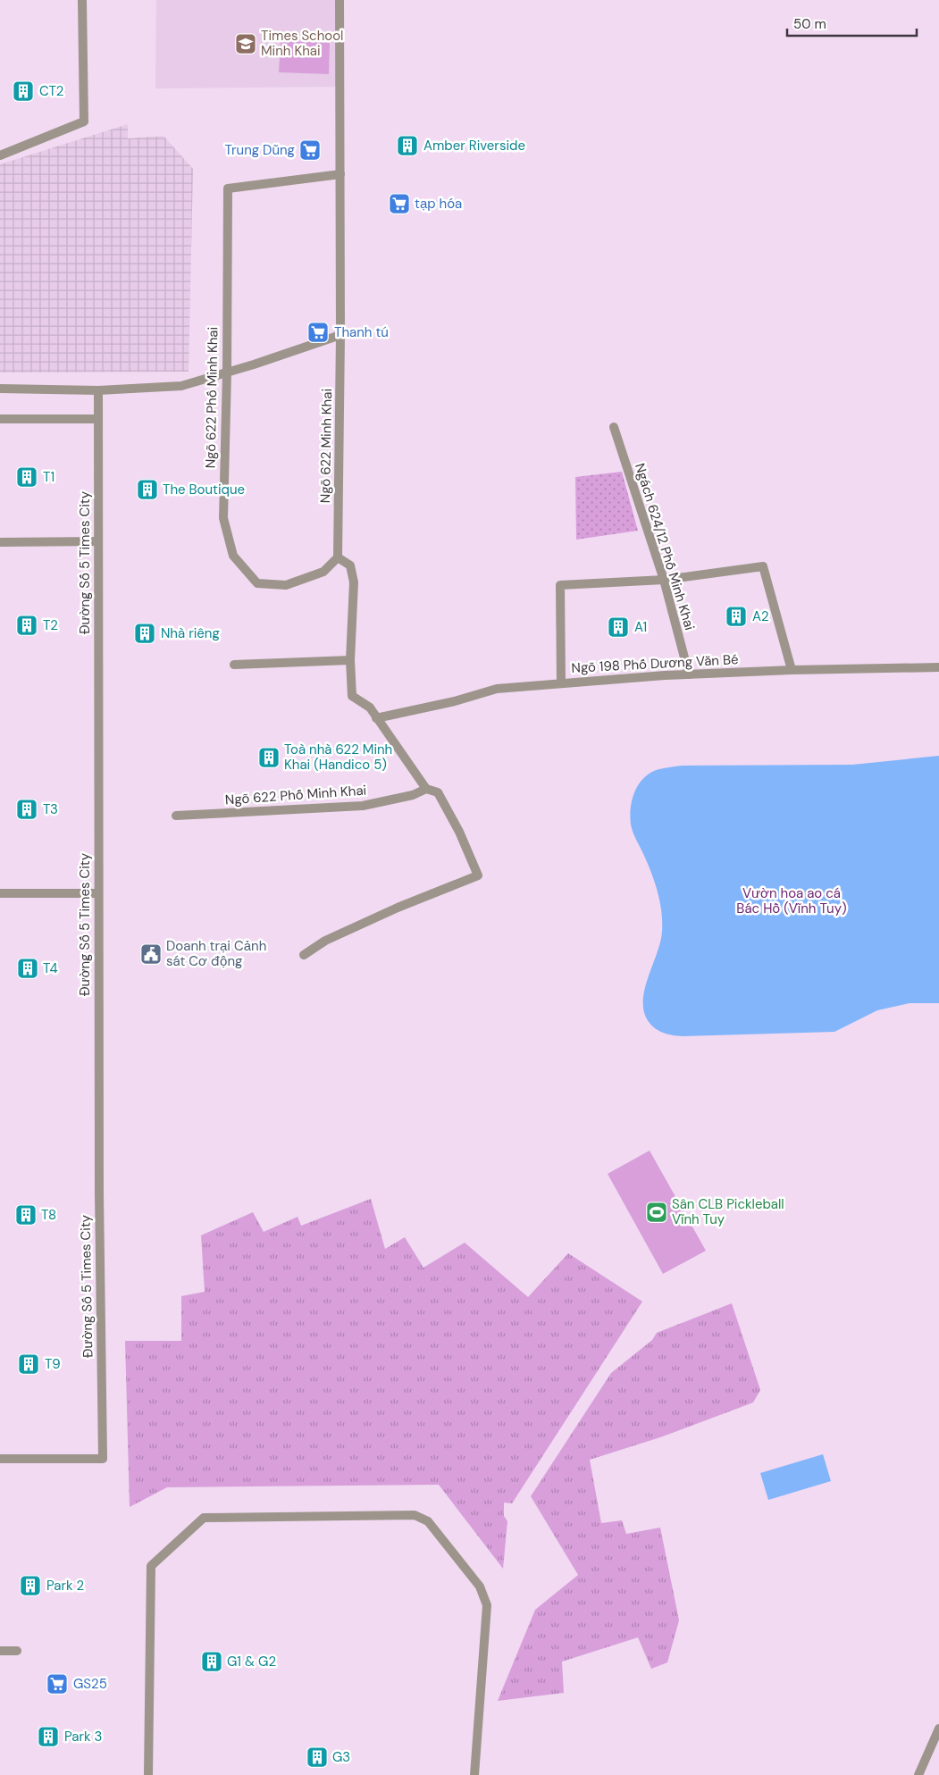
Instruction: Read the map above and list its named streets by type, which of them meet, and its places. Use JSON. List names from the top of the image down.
{
  "streets": {
    "street": [
      "Ngõ 622 Phố Minh Khai",
      "Ngõ 622 Minh Khai",
      "Ngách 624/12 Phố Minh Khai",
      "Đường Số 5 Times City",
      "Ngõ 198 Phố Dương Văn Bé"
    ]
  },
  "crossings": [
    ["Ngõ 622 Phố Minh Khai", "Ngõ 622 Minh Khai"],
    ["Ngách 624/12 Phố Minh Khai", "Ngõ 198 Phố Dương Văn Bé"]
  ],
  "parks": ["Vườn hoa ao cá Bác Hồ (Vĩnh Tuy)"],
  "places": {
    "school or university": ["Times School Minh Khai"],
    "building": [
      "CT2",
      "Amber Riverside",
      "T1",
      "The Boutique",
      "A2",
      "T2",
      "A1",
      "Nhà riêng",
      "Toà nhà 622 Minh Khai (Handico 5)",
      "T3",
      "T4",
      "T8",
      "T9",
      "Park 2",
      "G1 & G2",
      "Park 3",
      "G3"
    ],
    "supermarket": [
      "Trung Dũng",
      "tạp hóa",
      "Thanh tú",
      "GS25"
    ],
    "public building": ["Doanh trại Cảnh sát Cơ động"],
    "sports": ["Sân CLB Pickleball Vĩnh Tuy"]
  },
  "scale_bar": "50 m"
}
